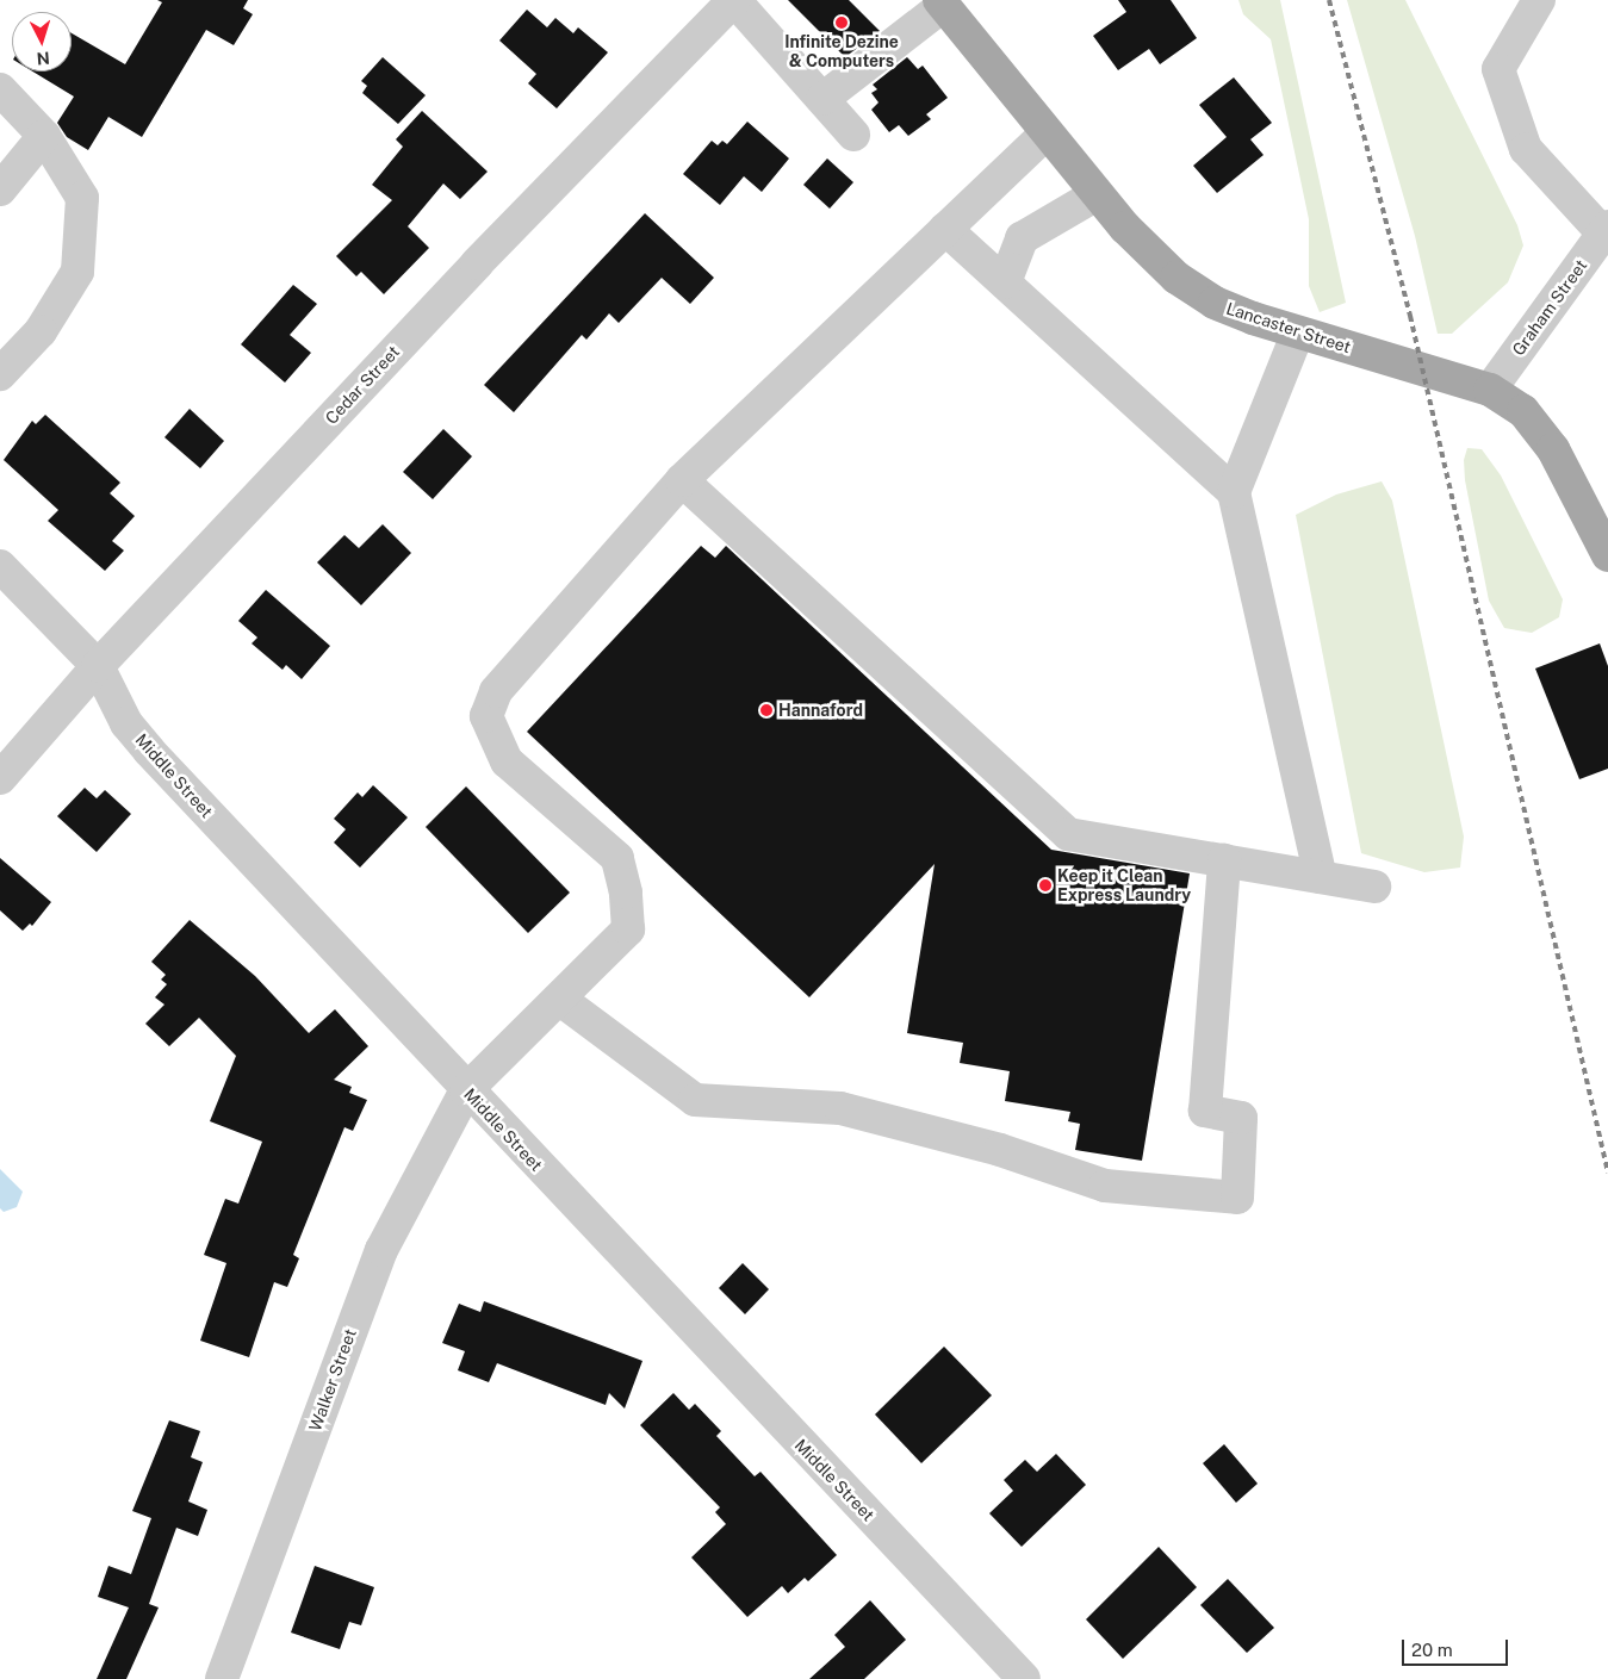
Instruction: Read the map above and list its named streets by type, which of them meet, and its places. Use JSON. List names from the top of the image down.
{
  "streets": {
    "main road": ["Lancaster Street"],
    "street": [
      "Graham Street",
      "Cedar Street",
      "Middle Street",
      "Walker Street"
    ]
  },
  "crossings": [
    ["Graham Street", "Lancaster Street"],
    ["Cedar Street", "Middle Street"],
    ["Middle Street", "Walker Street"]
  ],
  "places": ["Infinite Dezine & Computers", "Hannaford", "Keep it Clean Express Laundry"],
  "scale_bar": "20 m",
  "north": "bottom"
}
